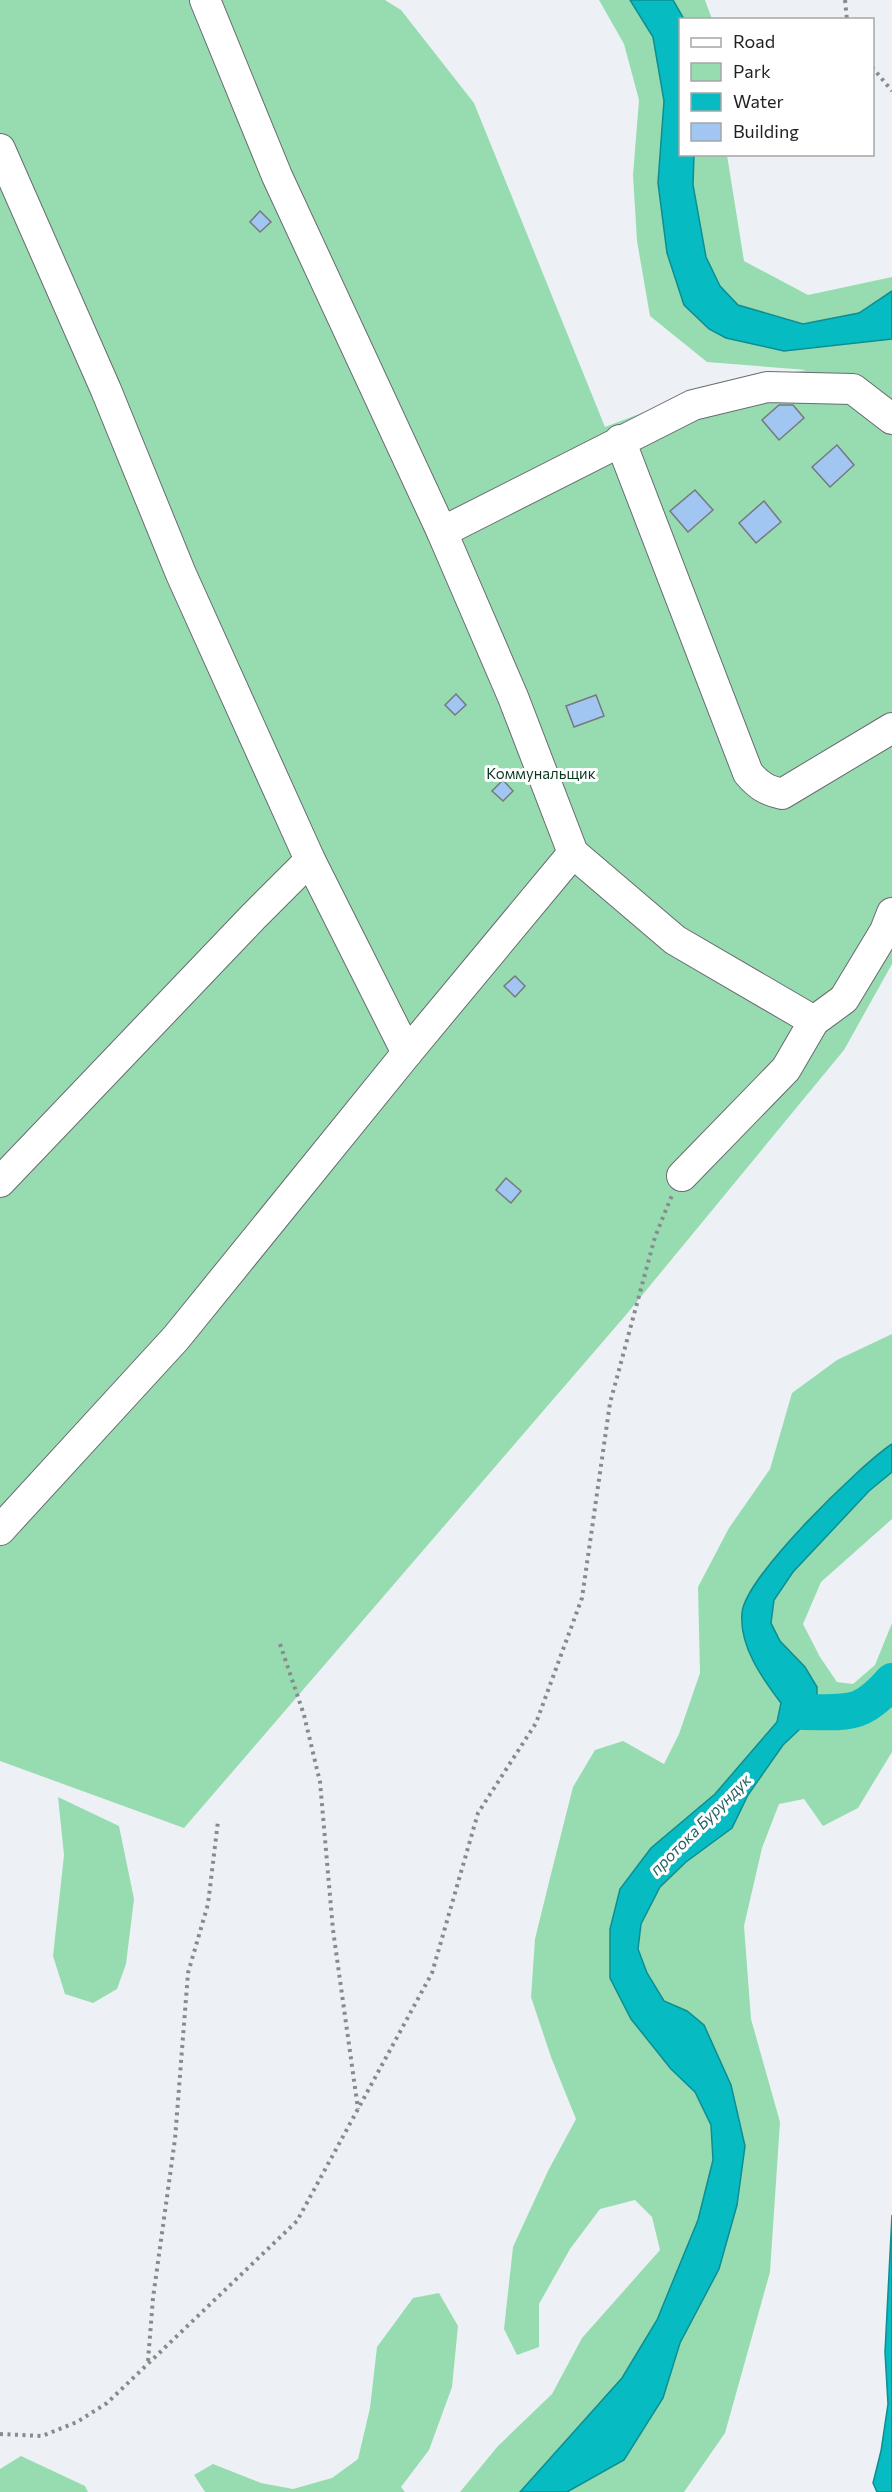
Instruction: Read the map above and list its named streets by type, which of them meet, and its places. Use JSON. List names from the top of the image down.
{
  "water": ["протока Бурундук"],
  "parks": ["Коммунальщик"],
  "legend": [
    "Road",
    "Park",
    "Water",
    "Building"
  ]
}
